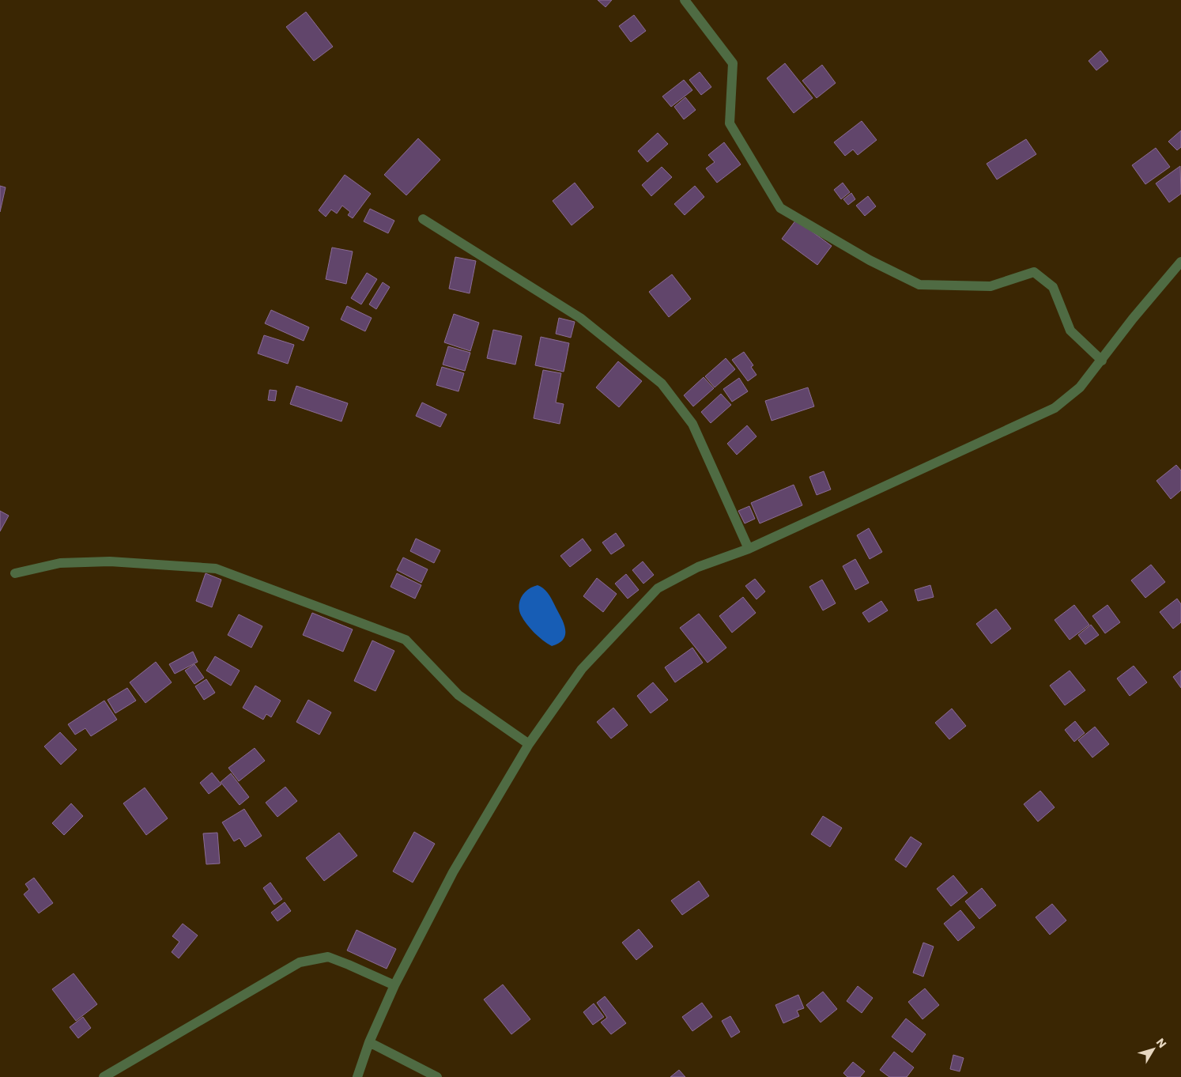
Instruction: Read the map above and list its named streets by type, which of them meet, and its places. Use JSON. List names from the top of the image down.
{
  "north": "top right"
}
